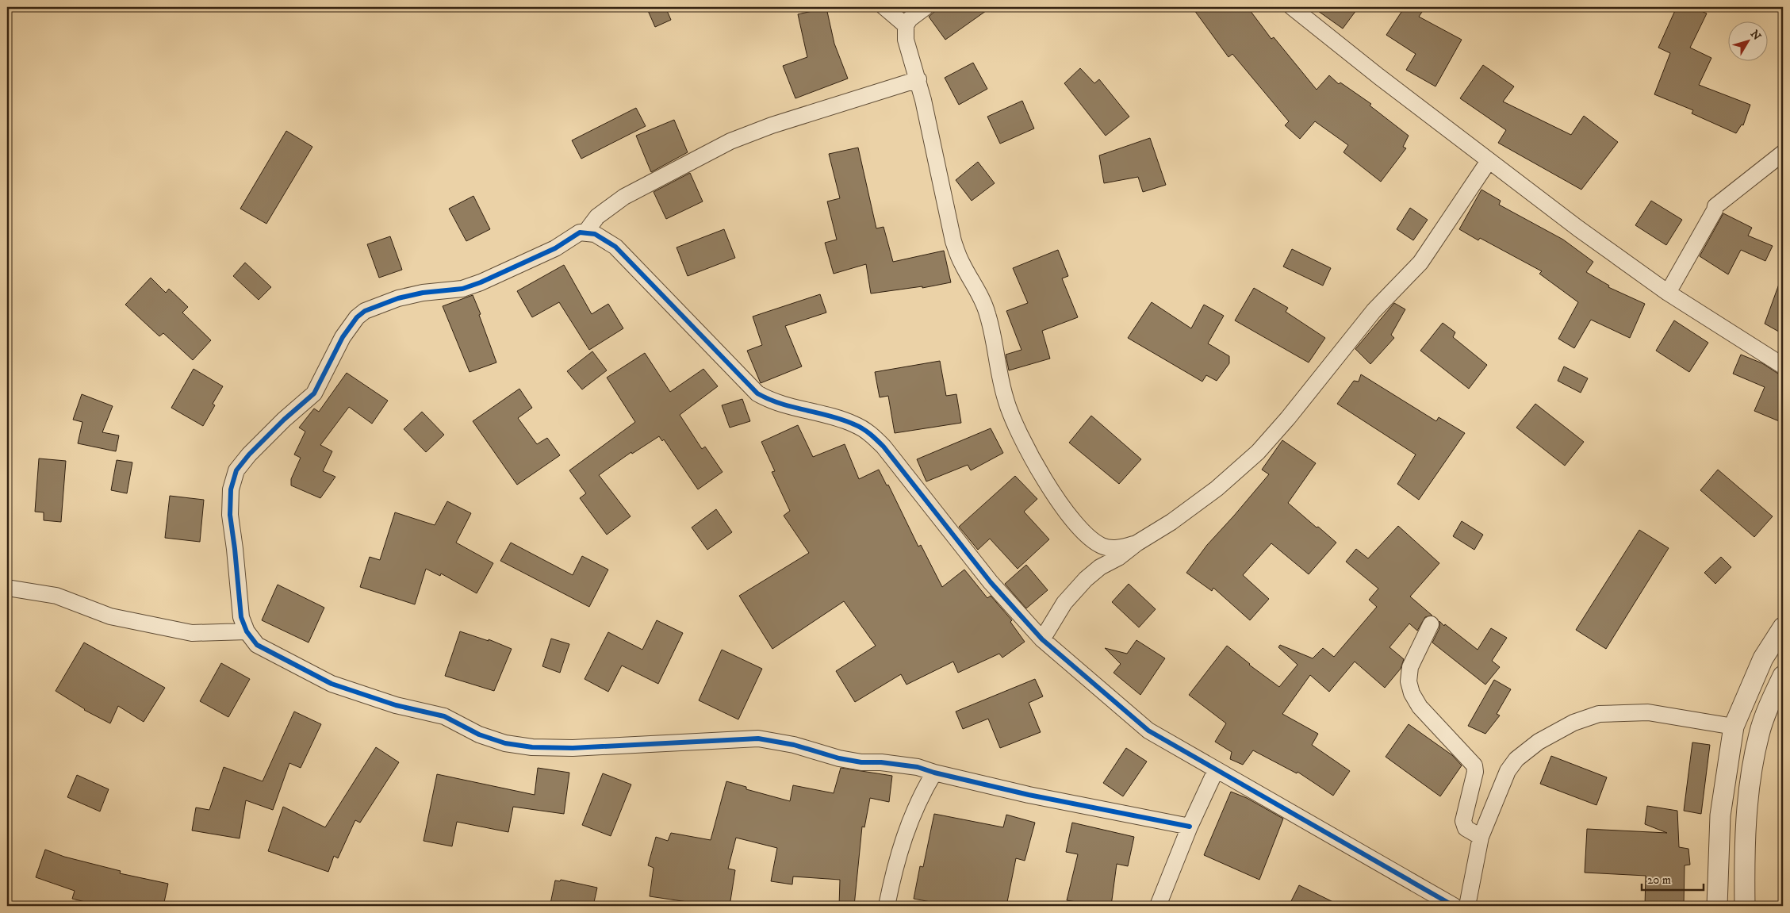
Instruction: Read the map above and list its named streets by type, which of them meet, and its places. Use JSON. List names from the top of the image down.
{
  "scale_bar": "20 m",
  "north": "top right"
}
